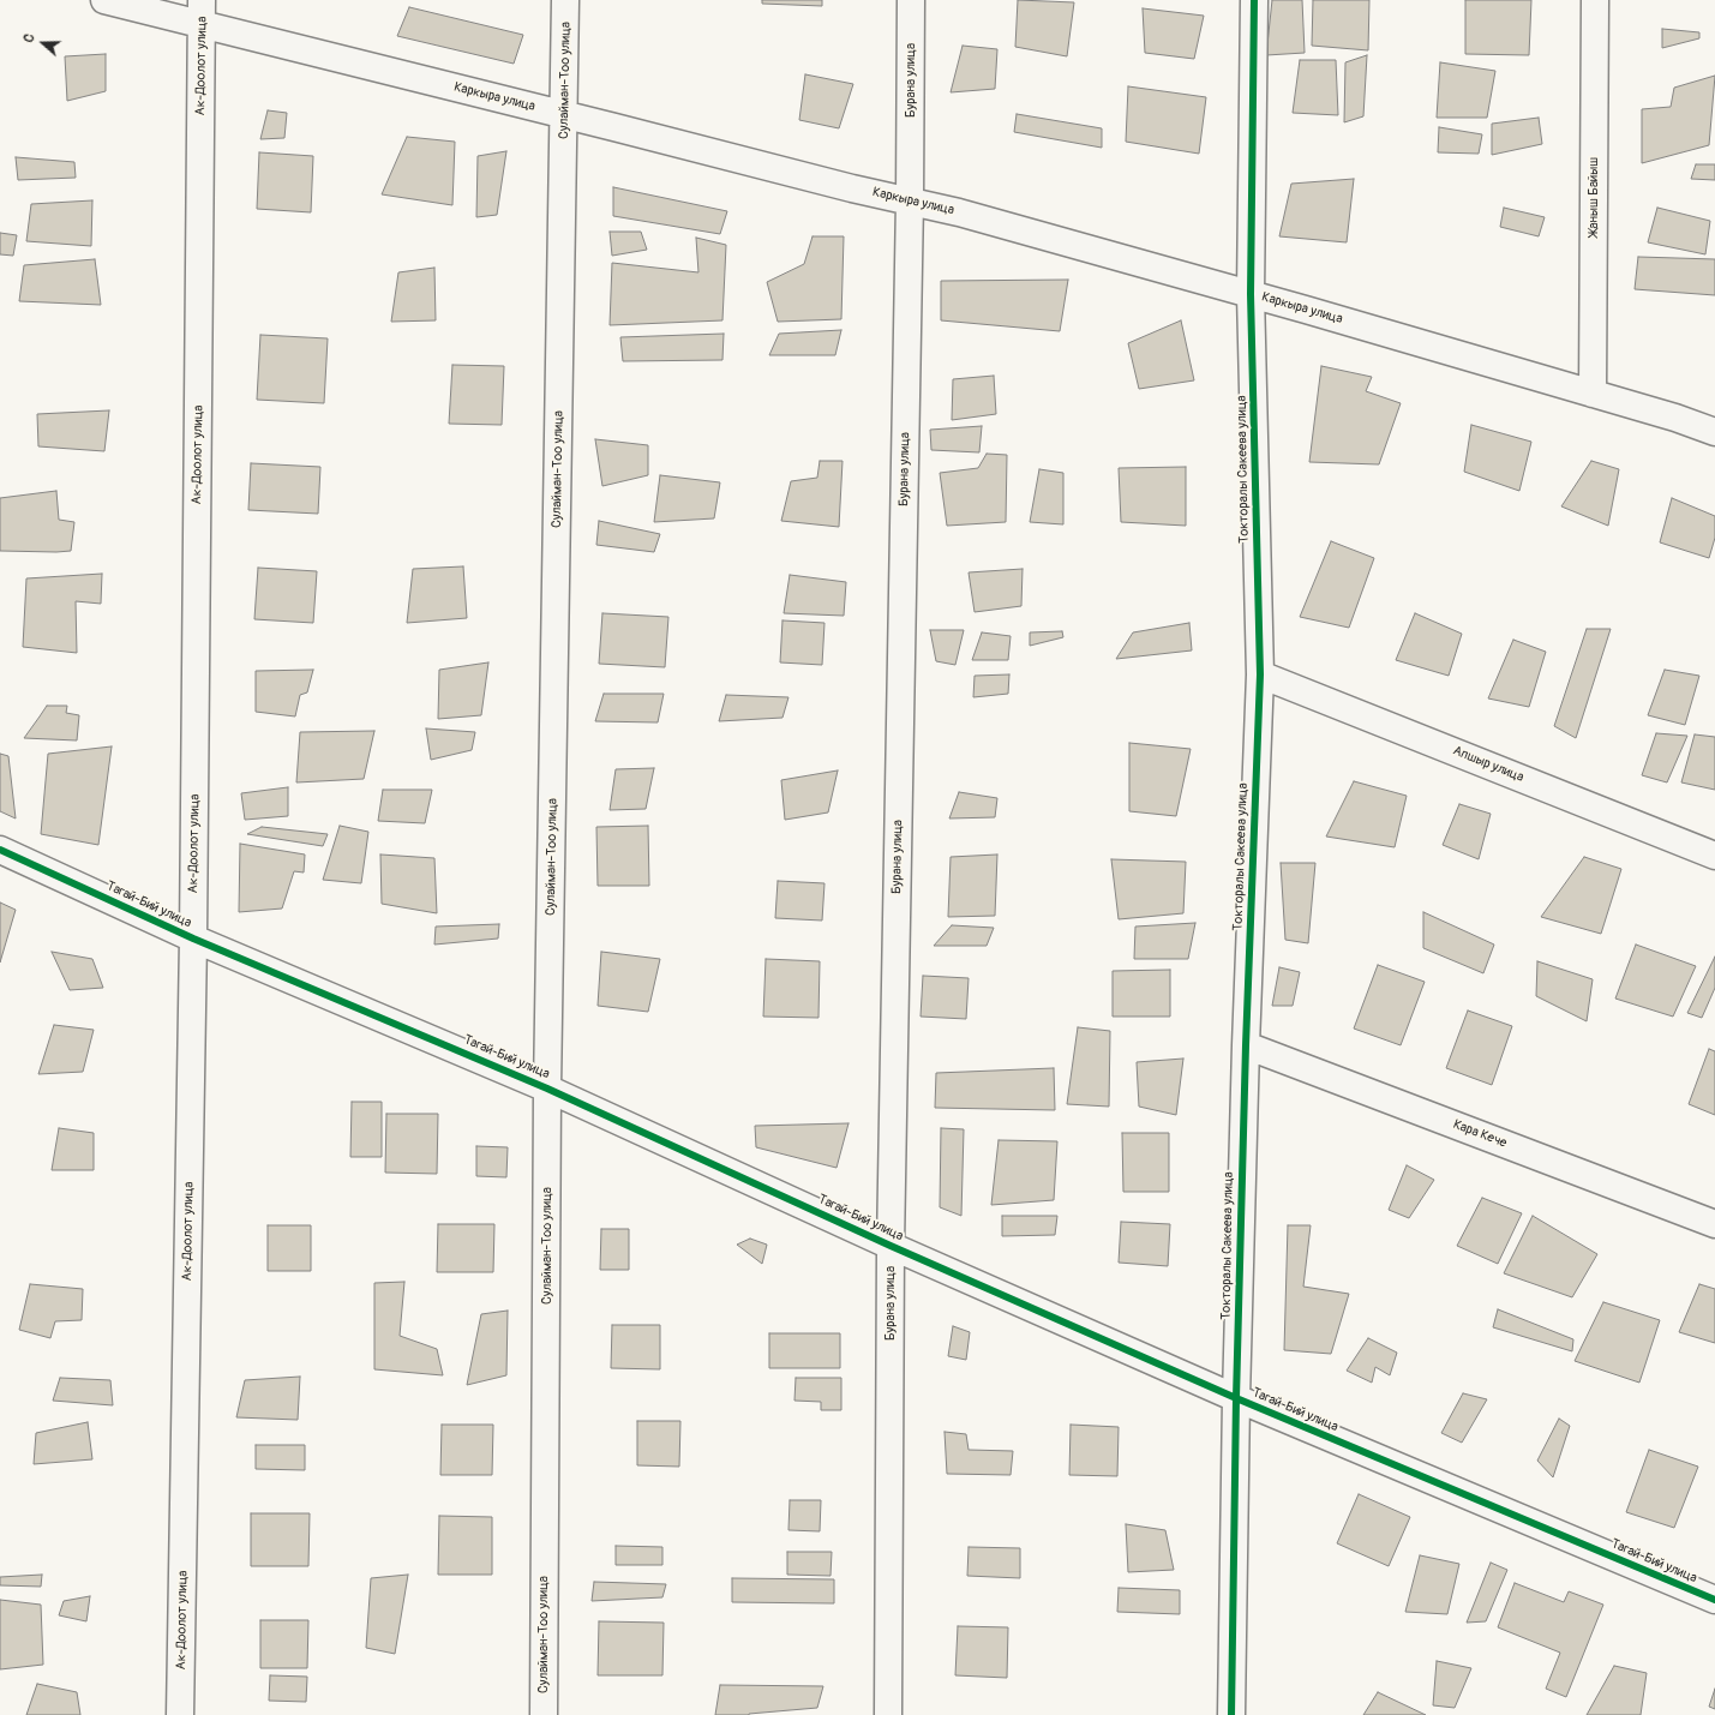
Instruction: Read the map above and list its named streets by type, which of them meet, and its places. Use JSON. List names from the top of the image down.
{
  "streets": {
    "street": [
      "Ак-Доолот улица",
      "Сулайман-Тоо улица",
      "Бурана улица",
      "Каркыра улица",
      "Жаныш Байыш",
      "Токторалы Сакеева улица",
      "Апшыр улица",
      "Тагай-Бий улица",
      "Кара Кече"
    ]
  },
  "crossings": [
    ["Ак-Доолот улица", "Каркыра улица"],
    ["Ак-Доолот улица", "Тагай-Бий улица"],
    ["Сулайман-Тоо улица", "Каркыра улица"],
    ["Сулайман-Тоо улица", "Тагай-Бий улица"],
    ["Бурана улица", "Каркыра улица"],
    ["Бурана улица", "Тагай-Бий улица"],
    ["Каркыра улица", "Жаныш Байыш"],
    ["Каркыра улица", "Токторалы Сакеева улица"],
    ["Токторалы Сакеева улица", "Апшыр улица"],
    ["Токторалы Сакеева улица", "Тагай-Бий улица"],
    ["Токторалы Сакеева улица", "Кара Кече"]
  ],
  "north": "left"
}
